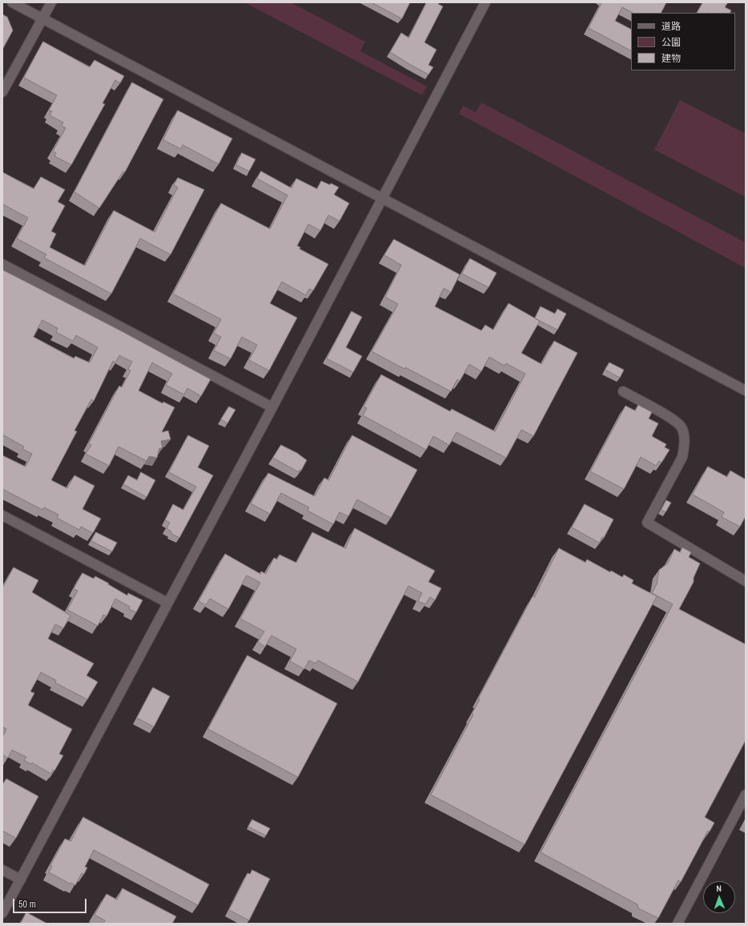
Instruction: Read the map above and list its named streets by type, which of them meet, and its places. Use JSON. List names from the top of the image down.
{
  "legend": ["道路", "公園", "建物"],
  "scale_bar": "50 m",
  "north": "top"
}
